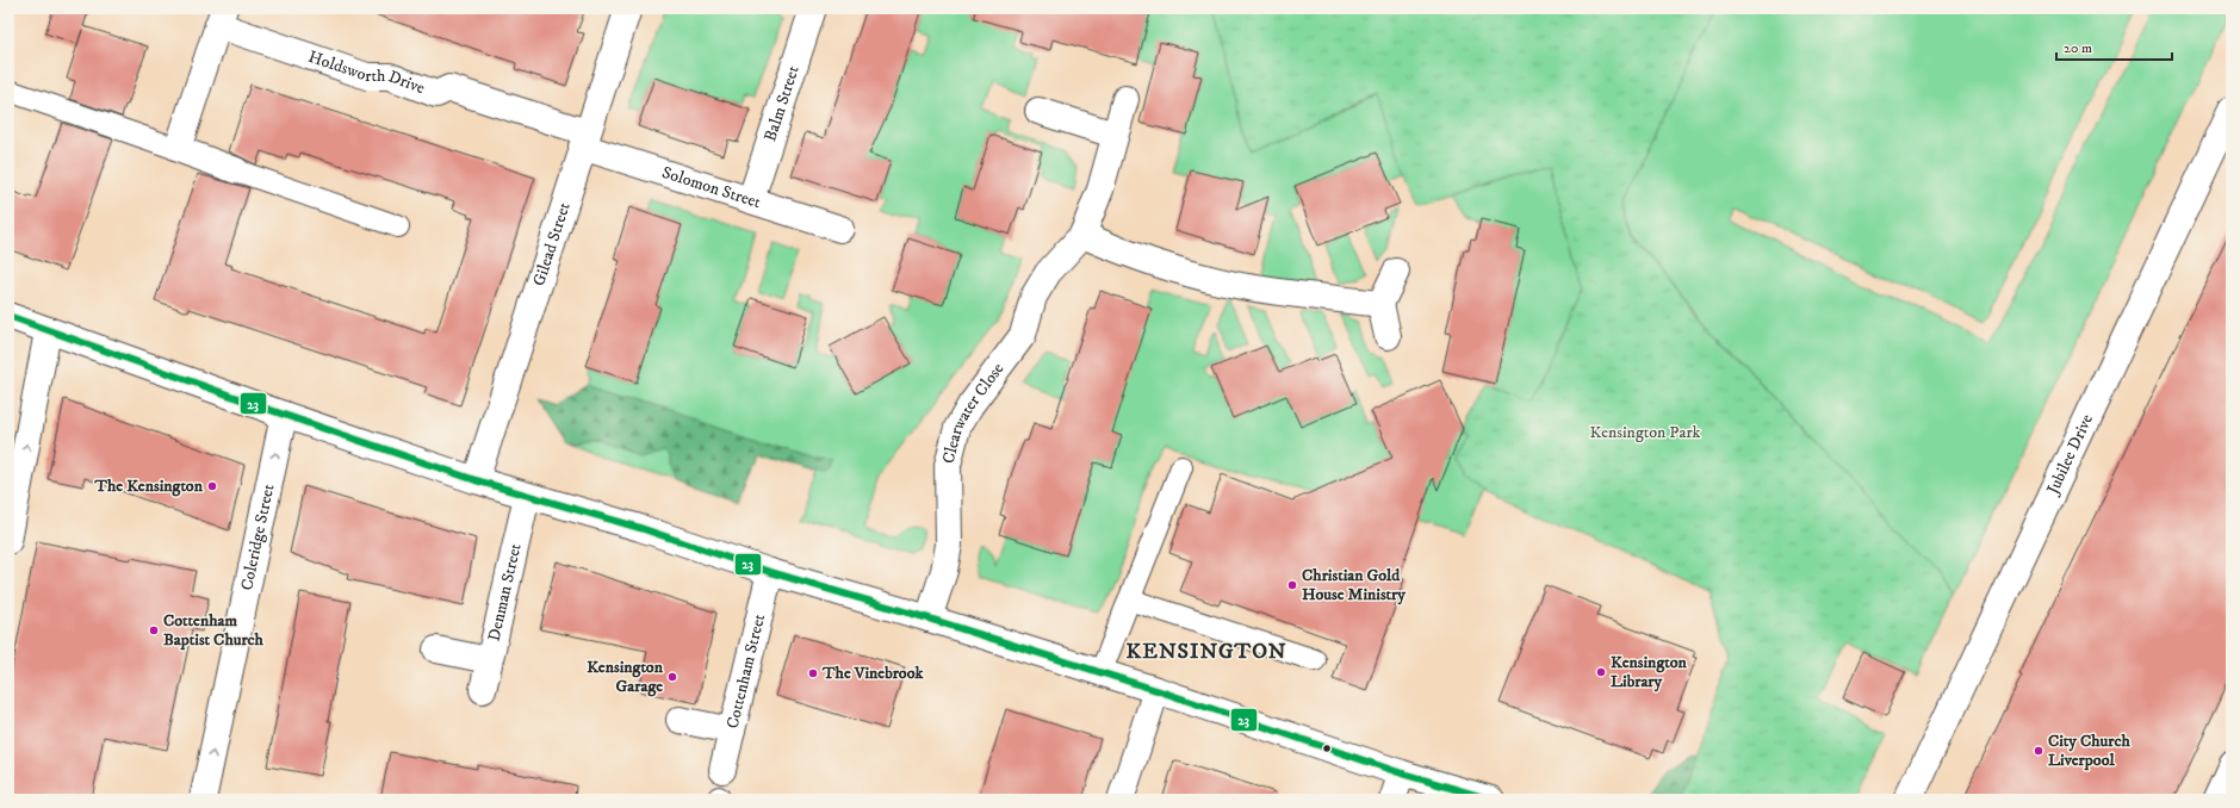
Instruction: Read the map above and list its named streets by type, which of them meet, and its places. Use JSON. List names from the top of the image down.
{
  "streets": {
    "street": [
      "Holdsworth Drive",
      "Balm Street",
      "Solomon Street",
      "Gilead Street",
      "Clearwater Close",
      "Jubilee Drive",
      "Coleridge Street",
      "Denman Street",
      "Cottenham Street"
    ]
  },
  "crossings": [
    ["Holdsworth Drive", "Solomon Street"],
    ["Holdsworth Drive", "Gilead Street"],
    ["Balm Street", "Solomon Street"],
    ["Solomon Street", "Gilead Street"]
  ],
  "one_way": ["Coleridge Street"],
  "districts": ["KENSINGTON"],
  "parks": ["Kensington Park"],
  "places": [
    "The Kensington",
    "Christian Gold House Ministry",
    "Cottenham Baptist Church",
    "Kensington Library",
    "The Vinebrook",
    "Kensington Garage",
    "City Church Liverpool"
  ],
  "lines": ["transit line 23"],
  "scale_bar": "20 m"
}
